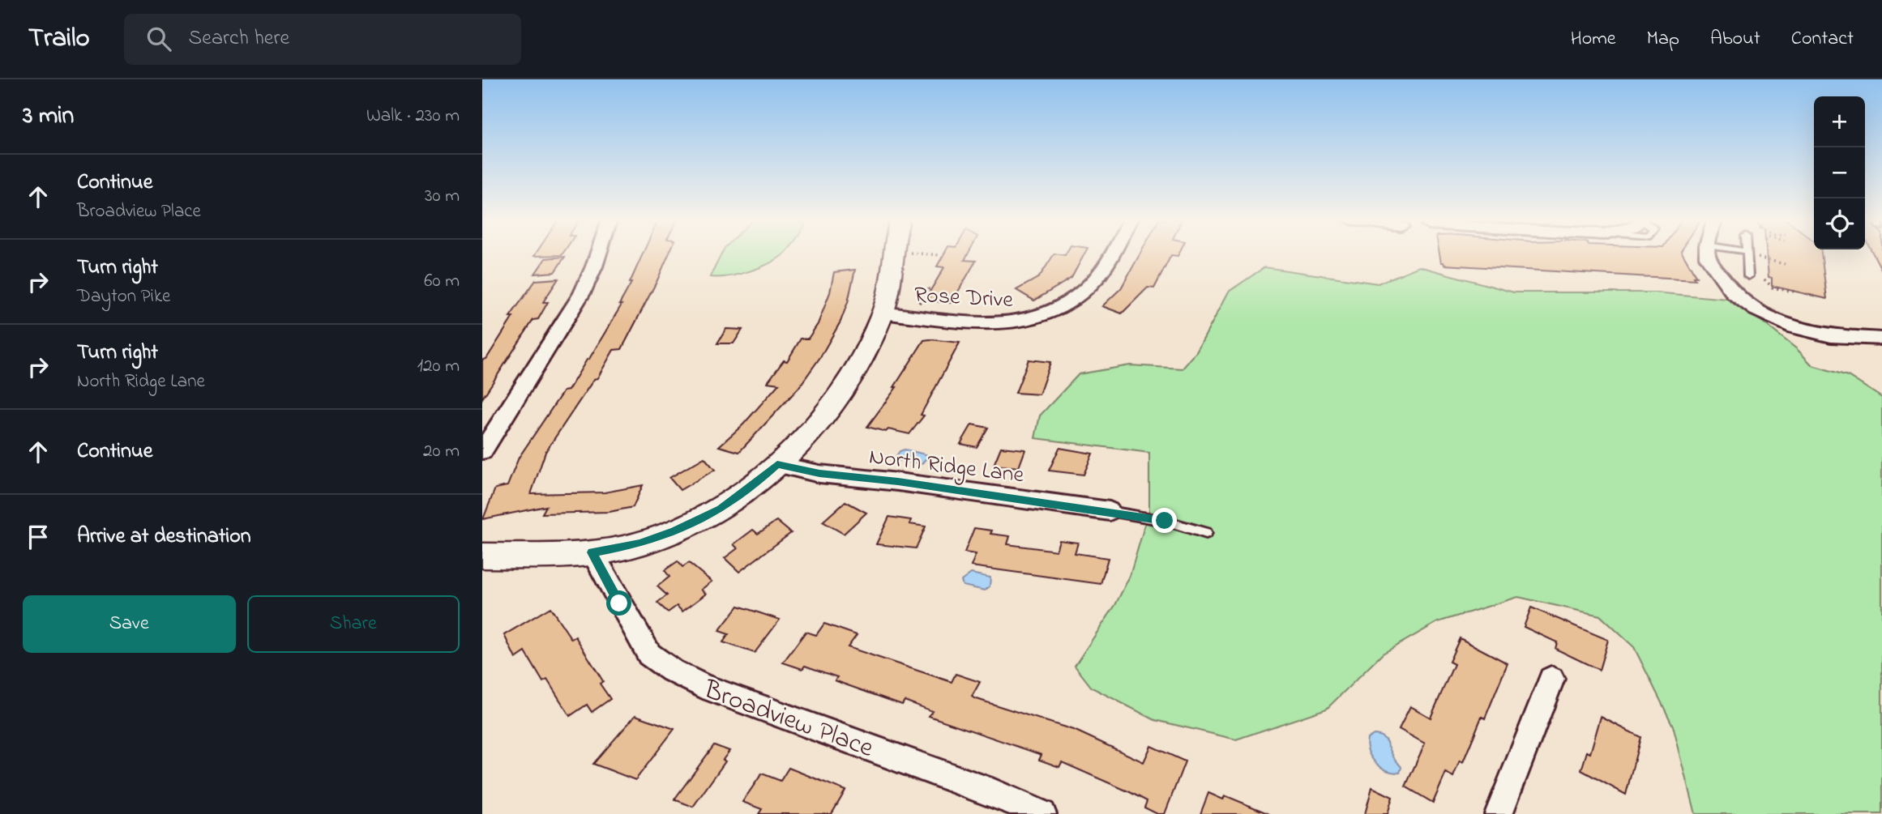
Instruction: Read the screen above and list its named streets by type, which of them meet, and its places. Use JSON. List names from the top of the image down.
{
  "streets": {
    "street": ["Rose Drive", "North Ridge Lane", "Broadview Place"]
  },
  "page": {
    "header": "Trailo",
    "search": "Search here",
    "nav": [
      "Home",
      "Map",
      "About",
      "Contact"
    ],
    "heading": ["3 min", "Walk · 230 m"],
    "map_buttons": ["+", "−"],
    "list": [
      ["Continue", "Broadview Place", "30 m"],
      ["Turn right", "Dayton Pike", "60 m"],
      ["Turn right", "North Ridge Lane", "120 m"],
      ["Continue", "20 m"],
      "Arrive at destination"
    ],
    "buttons": ["Save", "Share"]
  }
}
